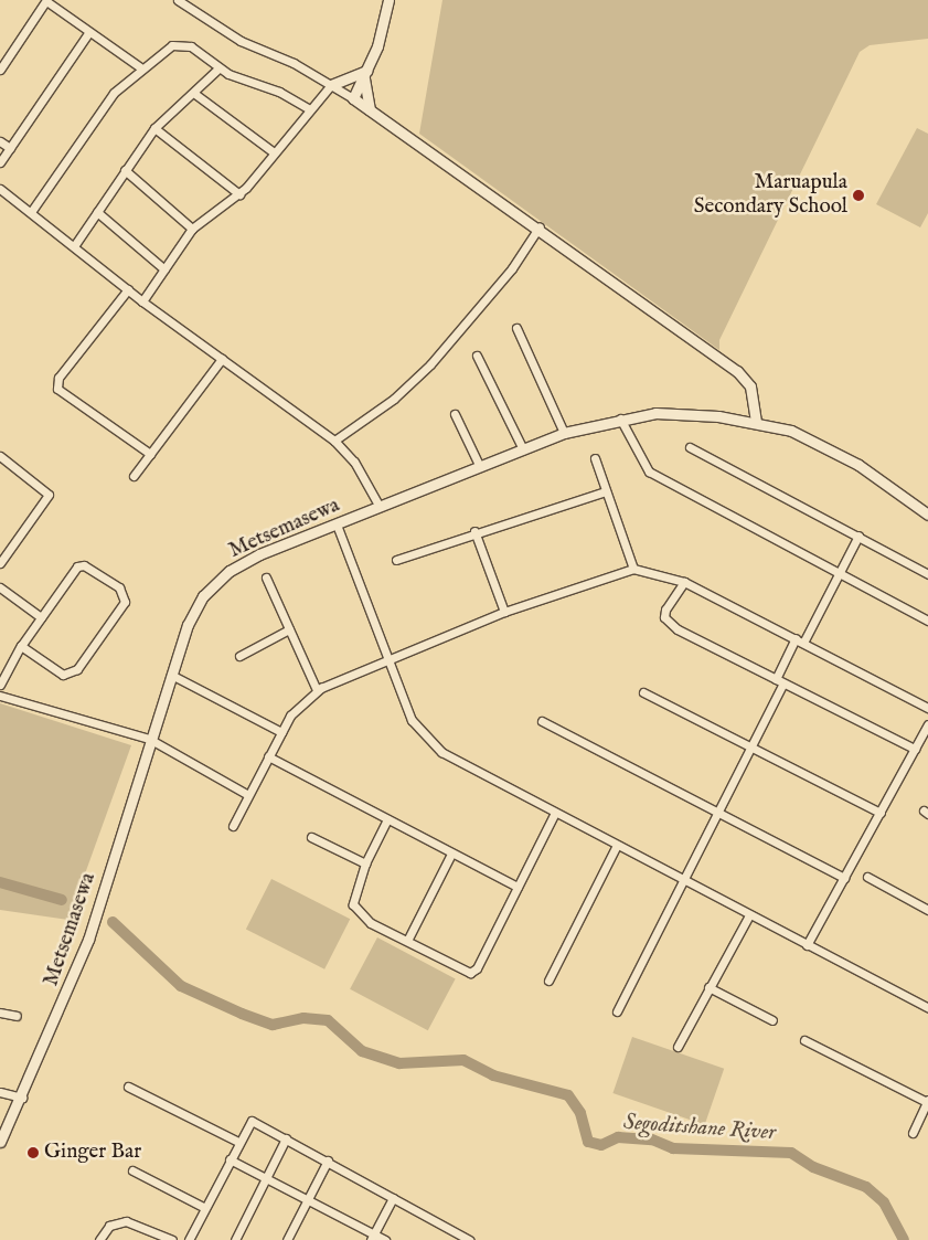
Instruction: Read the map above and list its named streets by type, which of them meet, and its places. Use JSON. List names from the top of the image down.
{
  "streets": {
    "street": ["Metsemasewa"]
  },
  "water": ["Segoditshane River"],
  "places": ["Maruapula Secondary School", "Ginger Bar"]
}
